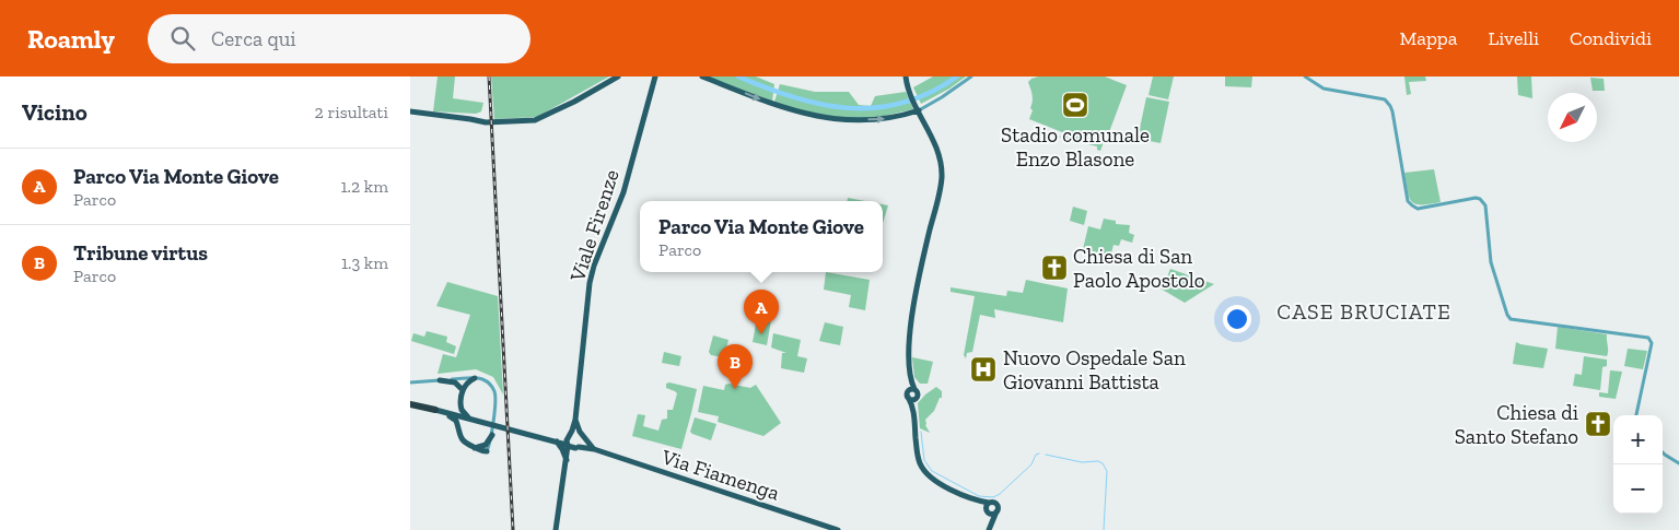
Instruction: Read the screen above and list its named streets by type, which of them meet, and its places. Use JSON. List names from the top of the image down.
{
  "streets": {
    "main road": ["Viale Firenze", "Via Fiamenga"]
  },
  "crossings": [
    ["Viale Firenze", "Via Fiamenga"]
  ],
  "districts": ["CASE BRUCIATE"],
  "places": {
    "sports": ["Stadio comunale Enzo Blasone"],
    "church": ["Chiesa di San Paolo Apostolo", "Chiesa di Santo Stefano"],
    "hospital": ["Nuovo Ospedale San Giovanni Battista"]
  },
  "north": "bottom left",
  "page": {
    "header": "Roamly",
    "search": "Cerca qui",
    "nav": ["Mappa", "Livelli", "Condividi"],
    "heading": ["Vicino", "2 risultati"],
    "list": [
      {
        "mark": "A",
        "name": "Parco Via Monte Giove",
        "note": "Parco",
        "value": "1.2 km"
      },
      {
        "mark": "B",
        "name": "Tribune virtus",
        "note": "Parco",
        "value": "1.3 km"
      }
    ],
    "popup": ["Parco Via Monte Giove", "Parco"],
    "pins": ["A", "B"],
    "map_buttons": ["+", "−"]
  }
}
